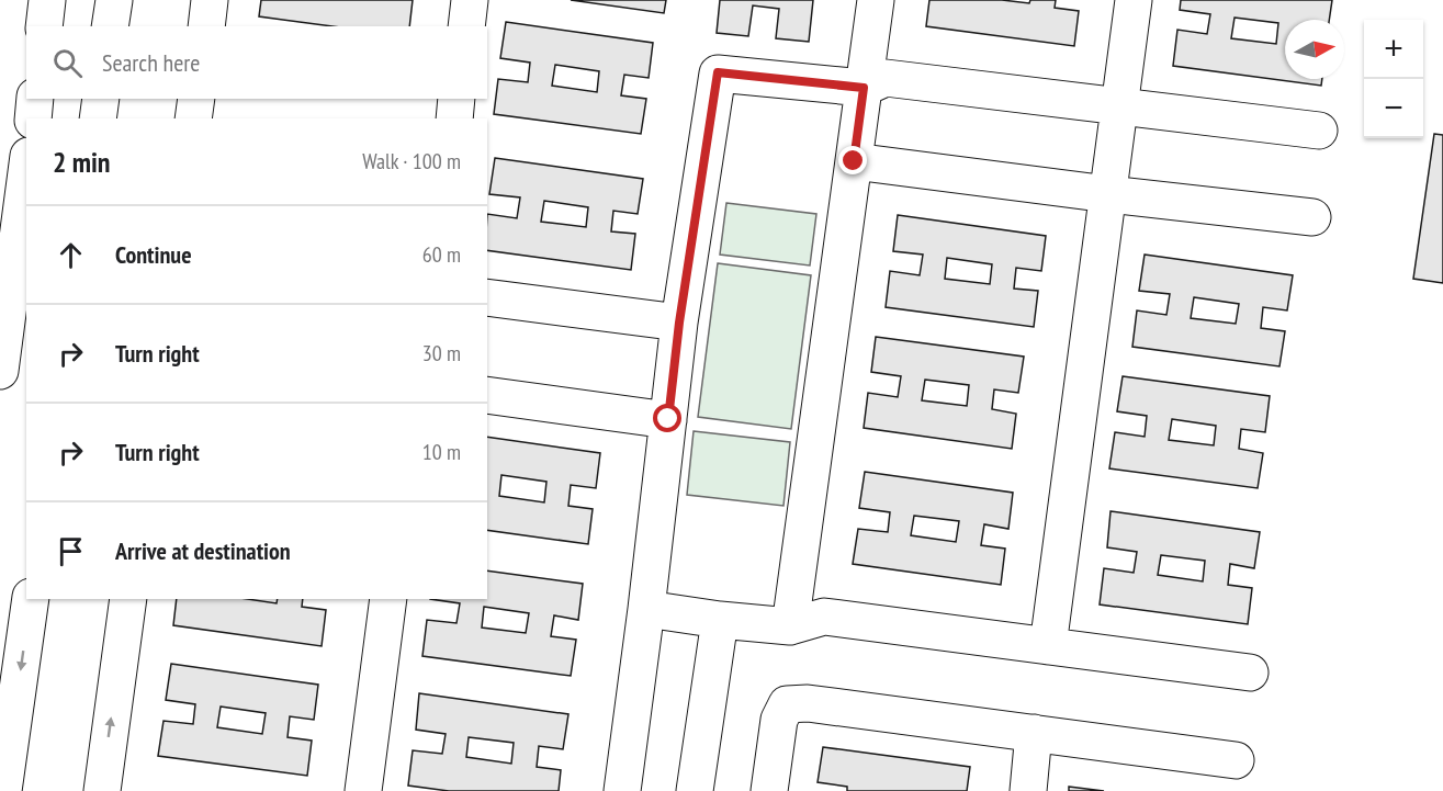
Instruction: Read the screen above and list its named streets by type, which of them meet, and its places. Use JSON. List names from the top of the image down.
{
  "north": "right",
  "page": {
    "map_buttons": ["+", "−"],
    "search": "Search here",
    "heading": ["2 min", "Walk · 100 m"],
    "list": [
      ["Continue", "60 m"],
      ["Turn right", "30 m"],
      ["Turn right", "10 m"],
      "Arrive at destination"
    ]
  }
}
